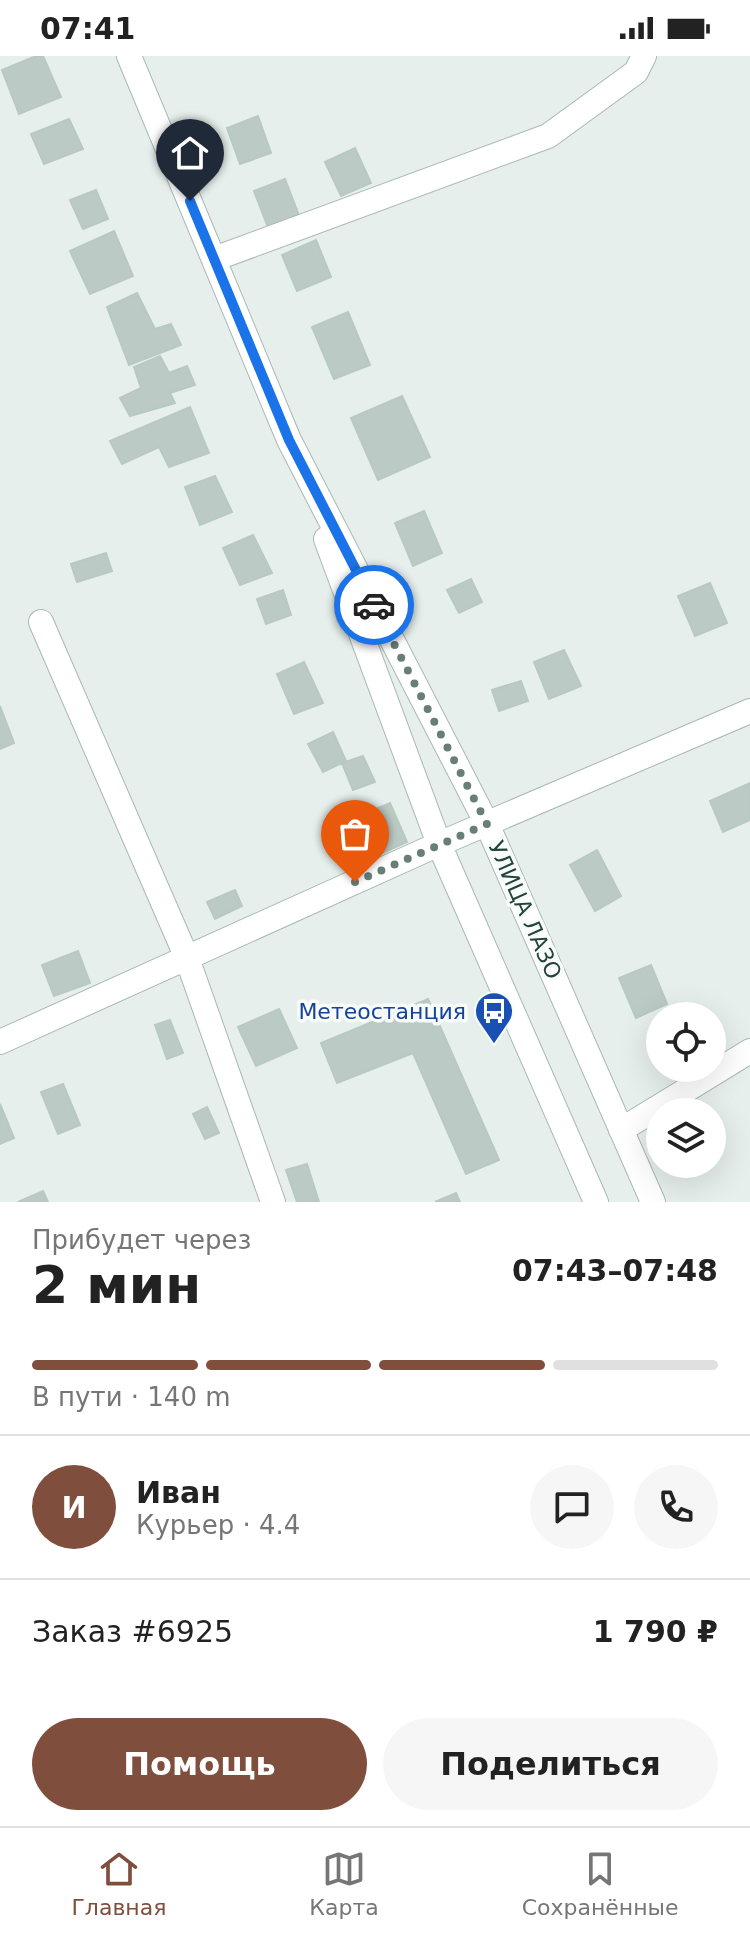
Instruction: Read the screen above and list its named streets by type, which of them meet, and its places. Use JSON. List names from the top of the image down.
{
  "streets": {
    "street": ["УЛИЦА ЛАЗО"]
  },
  "places": {
    "bus stop": ["Метеостанция"]
  },
  "page": {
    "status": "07:41",
    "heading": ["2 мин", "Прибудет через", "07:43–07:48"],
    "panel": [
      "Иван",
      "Курьер · 4.4",
      "Заказ #6925",
      "1 790 ₽"
    ],
    "bar": "В пути · 140 m",
    "round": "И",
    "buttons": ["Помощь", "Поделиться"],
    "tabs": ["Главная", "Карта", "Сохранённые"]
  }
}
